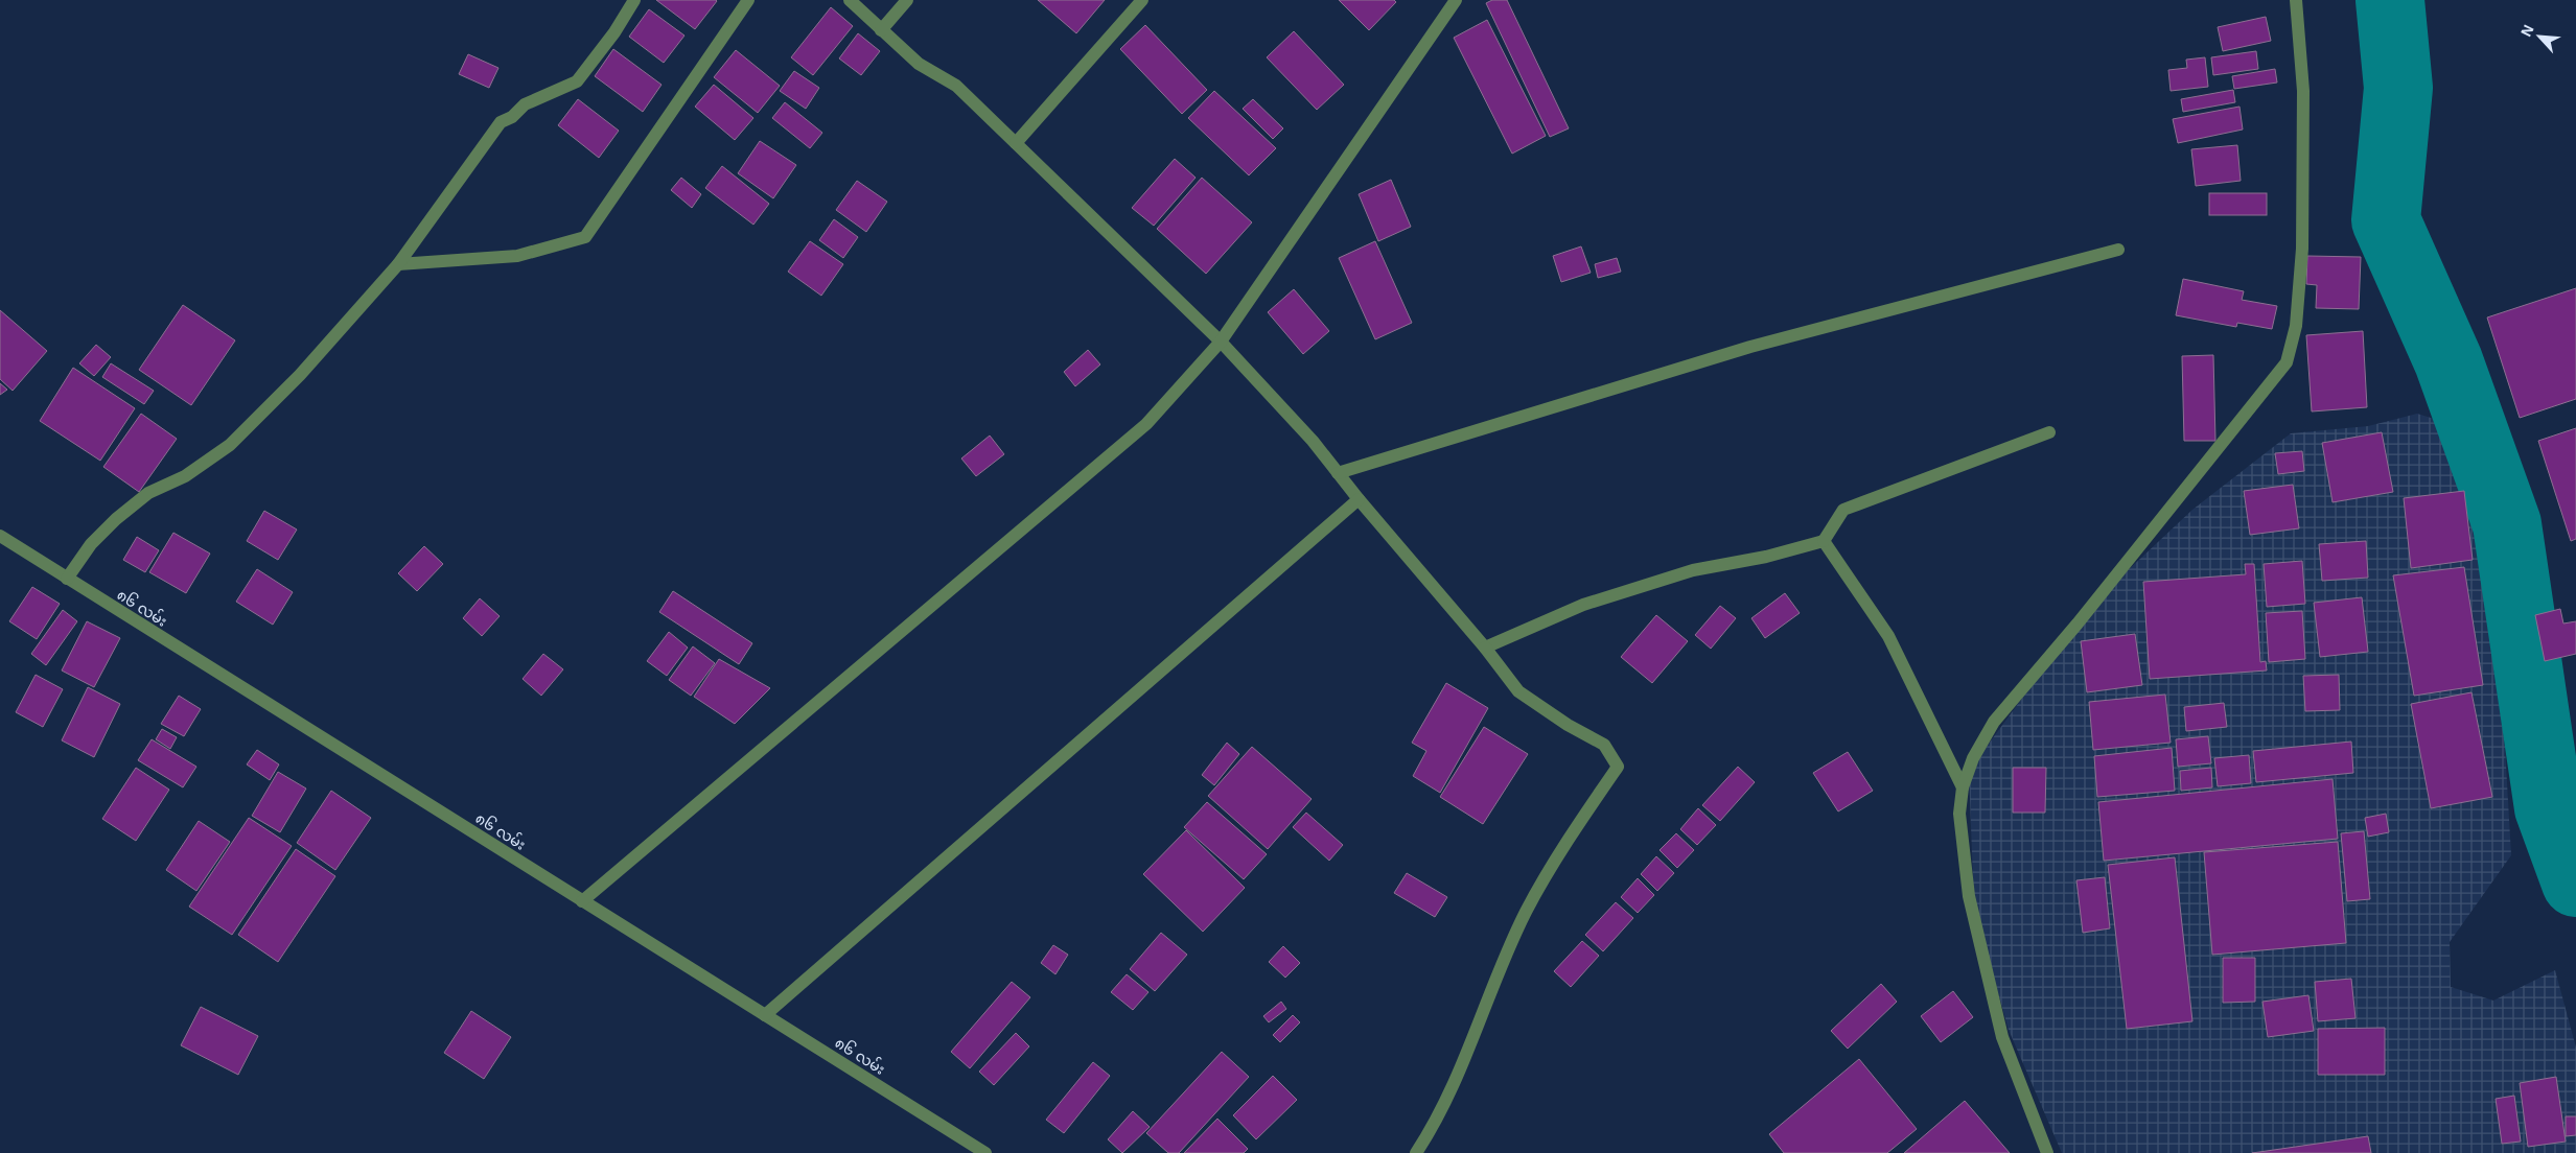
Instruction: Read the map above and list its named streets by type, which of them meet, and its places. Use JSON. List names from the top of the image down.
{
  "streets": {
    "street": ["၈၆ လမ်း"]
  },
  "north": "top left"
}
